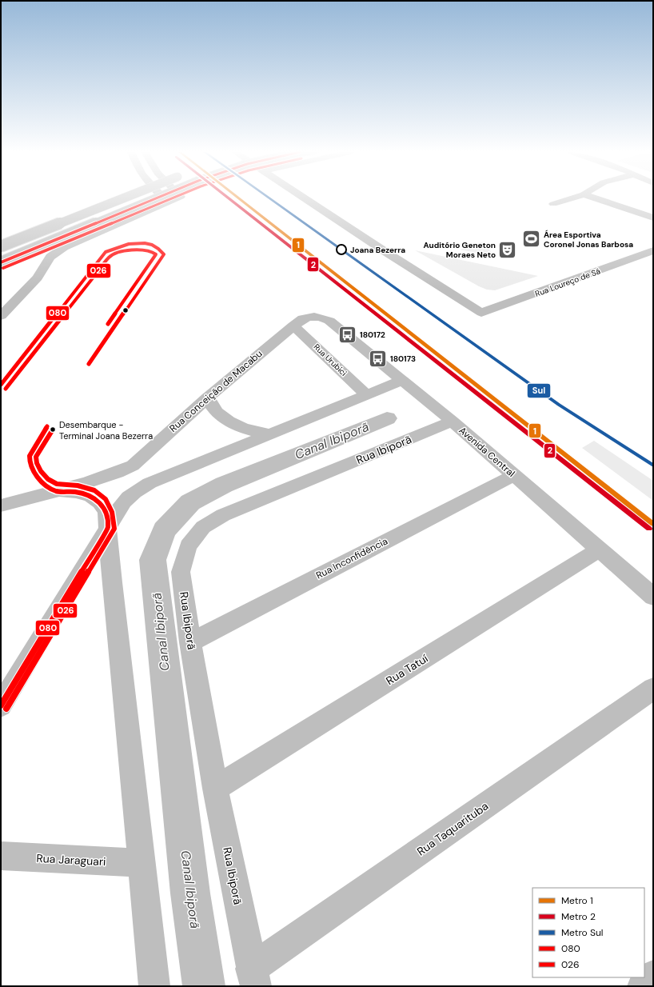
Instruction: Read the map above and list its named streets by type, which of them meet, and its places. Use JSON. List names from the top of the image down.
{
  "streets": {
    "main road": [
      "Rua Loureço de Sá",
      "Rua Urubici",
      "Rua Conceição de Macabu",
      "Rua Ibiporã",
      "Avenida Central",
      "Rua Inconfidência",
      "Rua Tatuí",
      "Rua Taquarituba",
      "Rua Jaraguari"
    ]
  },
  "crossings": [
    ["Rua Urubici", "Rua Conceição de Macabu"],
    ["Rua Conceição de Macabu", "Avenida Central"],
    ["Rua Ibiporã", "Avenida Central"],
    ["Rua Ibiporã", "Rua Inconfidência"],
    ["Rua Ibiporã", "Rua Tatuí"],
    ["Rua Ibiporã", "Rua Taquarituba"],
    ["Avenida Central", "Rua Inconfidência"],
    ["Avenida Central", "Rua Tatuí"]
  ],
  "water": ["Canal Ibiporã"],
  "places": {
    "sports": ["Área Esportiva Coronel Jonas Barbosa"],
    "other": ["Joana Bezerra", "Desembarque - Terminal Joana Bezerra"],
    "theatre": ["Auditório Geneton Moraes Neto"],
    "bus stop": ["180172", "180173"]
  },
  "lines": [
    "metro line 1",
    "metro line 2",
    "metro line Sul",
    "transit line 080",
    "transit line 026"
  ],
  "legend": [
    "Metro 1",
    "Metro 2",
    "Metro Sul",
    "080",
    "026"
  ]
}
